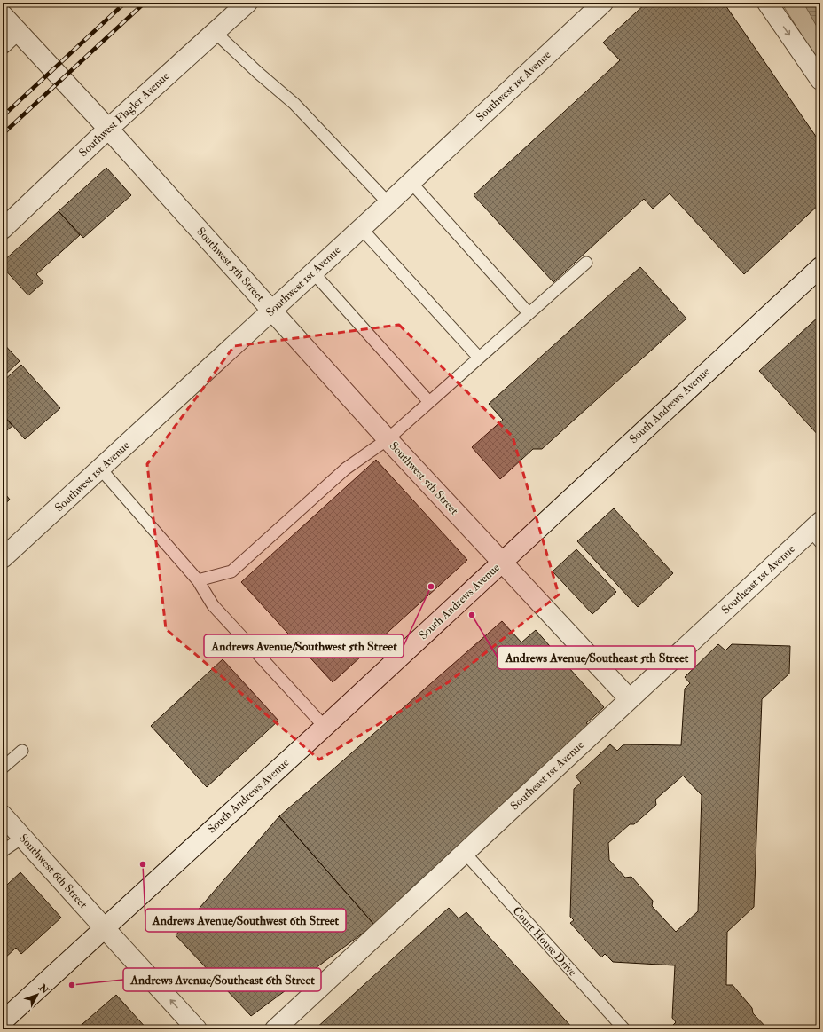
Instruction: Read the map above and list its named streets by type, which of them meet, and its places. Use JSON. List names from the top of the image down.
{
  "streets": {
    "street": [
      "Southwest 1st Avenue",
      "Southwest Flagler Avenue",
      "Southwest 5th Street",
      "South Andrews Avenue",
      "Southeast 1st Avenue",
      "Southwest 6th Street"
    ],
    "lane": ["Court House Drive"]
  },
  "crossings": [
    ["Southwest 1st Avenue", "Southwest 5th Street"],
    ["Southwest Flagler Avenue", "Southwest 5th Street"],
    ["Southwest 5th Street", "South Andrews Avenue"],
    ["Southwest 5th Street", "Southeast 1st Avenue"],
    ["South Andrews Avenue", "Southwest 6th Street"],
    ["Southeast 1st Avenue", "Court House Drive"]
  ],
  "one_way": ["Southwest 6th Street"],
  "places": [
    "Andrews Avenue/Southwest 5th Street",
    "Andrews Avenue/Southeast 5th Street",
    "Andrews Avenue/Southwest 6th Street",
    "Andrews Avenue/Southeast 6th Street"
  ],
  "north": "top right"
}
